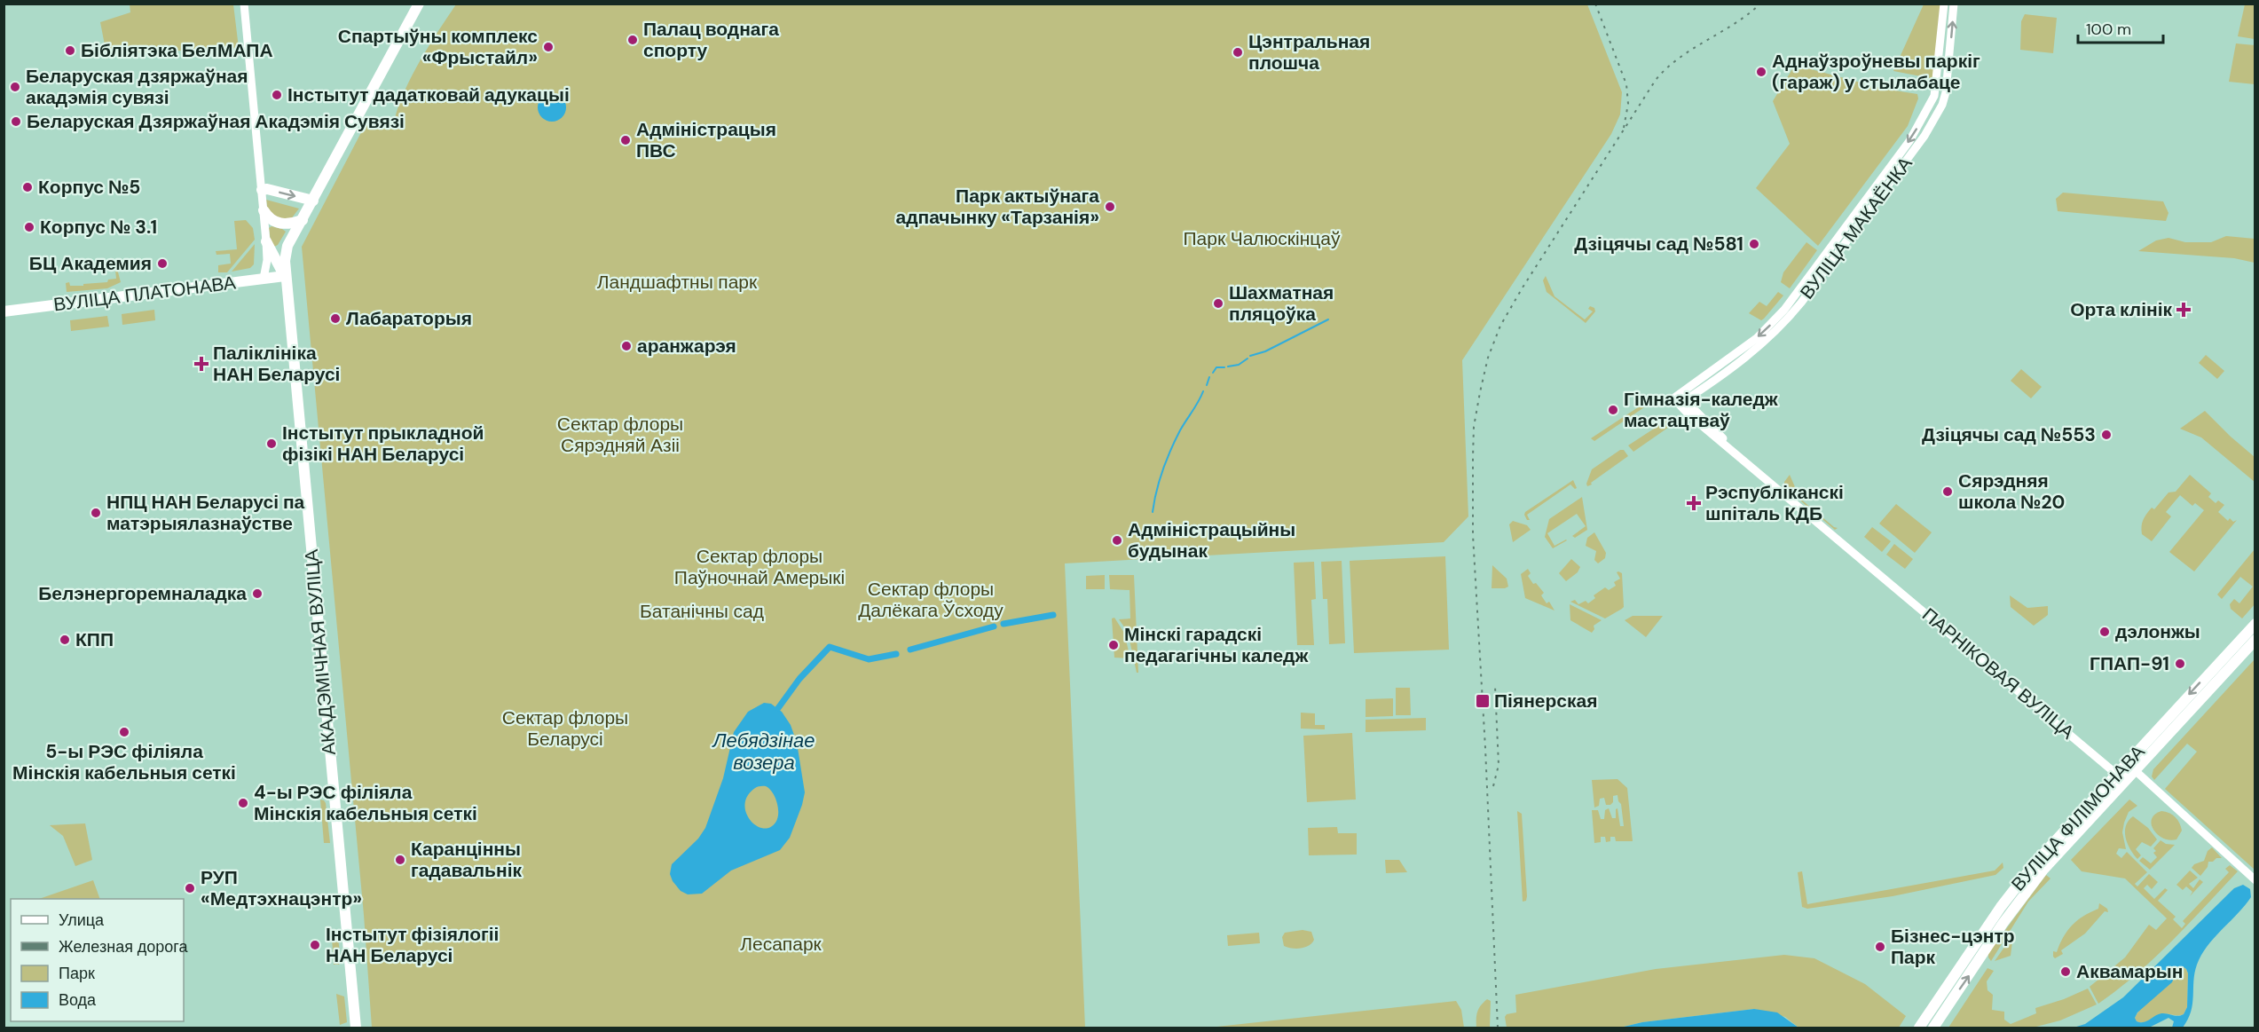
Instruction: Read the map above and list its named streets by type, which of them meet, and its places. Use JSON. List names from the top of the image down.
{
  "streets": {
    "main road": ["ВУЛІЦА ПЛАТОНАВА", "АКАДЭМІЧНАЯ ВУЛІЦА", "ВУЛІЦА ФІЛІМОНАВА"],
    "street": ["ВУЛІЦА МАКАЁНКА", "ПАРНІКОВАЯ ВУЛІЦА"]
  },
  "crossings": [
    ["ВУЛІЦА МАКАЁНКА", "ПАРНІКОВАЯ ВУЛІЦА"],
    ["ВУЛІЦА ПЛАТОНАВА", "АКАДЭМІЧНАЯ ВУЛІЦА"],
    ["ПАРНІКОВАЯ ВУЛІЦА", "ВУЛІЦА ФІЛІМОНАВА"]
  ],
  "water": ["Лебядзінае возера"],
  "parks": [
    "Парк Чалюскінцаў",
    "Ландшафтны парк",
    "Сектар флоры Сярэдняй Азіі",
    "Сектар флоры Паўночнай Амерыкі",
    "Сектар флоры Далёкага Ўсходу",
    "Батанічны сад",
    "Сектар флоры Беларусі",
    "Лесапарк"
  ],
  "places": {
    "other": [
      "Палац воднага спорту",
      "Спартыўны комплекс «Фрыстайл»",
      "Бібліятэка БелМАПА",
      "Цэнтральная плошча",
      "Аднаўзроўневы паркіг (гараж) у стылабаце",
      "Беларуская дзяржаўная акадэмія сувязі",
      "Інстытут дадатковай адукацыі",
      "Беларуская Дзяржаўная Акадэмія Сувязі",
      "Адміністрацыя ПВС",
      "Корпус №5",
      "Парк актыўнага адпачынку «Тарзанія»",
      "Корпус № 3.1",
      "Дзіцячы сад №581",
      "БЦ Академия",
      "Шахматная пляцоўка",
      "Лабараторыя",
      "аранжарэя",
      "Гімназія-каледж мастацтваў",
      "Дзіцячы сад №553",
      "Інстытут прыкладной фізікі НАН Беларусі",
      "Сярэдняя школа №20",
      "НПЦ НАН Беларусі па матэрыялазнаўстве",
      "Адміністрацыйны будынак",
      "Белэнергоремналадка",
      "дэлонжы",
      "КПП",
      "Мінскі гарадскі педагагічны каледж",
      "ГПАП-91",
      "5-ы РЭС філіяла Мінскія кабельныя сеткі",
      "4-ы РЭС філіяла Мінскія кабельныя сеткі",
      "Каранцінны гадавальнік",
      "РУП «Медтэхнацэнтр»",
      "Інстытут фізіялогіі НАН Беларусі",
      "Бізнес-цэнтр Парк",
      "Аквамарын"
    ],
    "health": ["Орта клінік", "Паліклініка НАН Беларусі", "Рэспубліканскі шпіталь КДБ"],
    "transit": ["Піянерская"]
  },
  "legend": [
    "Улица",
    "Железная дорога",
    "Парк",
    "Вода"
  ],
  "scale_bar": "100 m"
}
